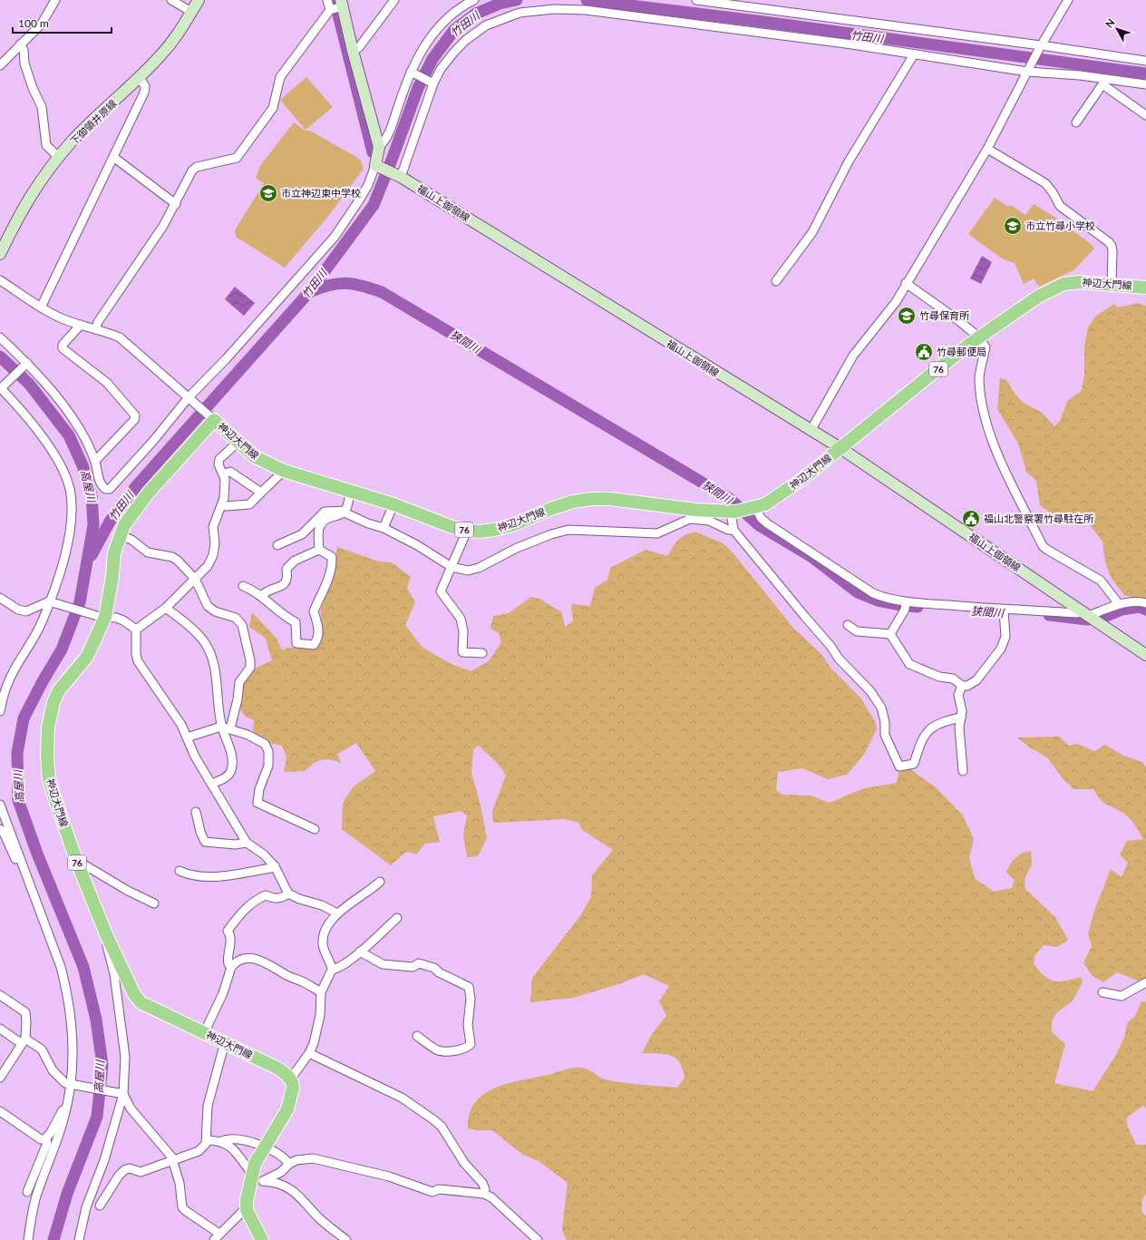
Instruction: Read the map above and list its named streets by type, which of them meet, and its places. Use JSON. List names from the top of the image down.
{
  "streets": {
    "main road": [
      "下御領井原線",
      "福山上御領線",
      "神辺大門線",
      "76"
    ]
  },
  "crossings": [
    ["福山上御領線", "神辺大門線"]
  ],
  "water": ["竹田川", "狭間川", "高屋川"],
  "places": {
    "school or university": ["市立神辺東中学校", "市立竹尋小学校", "竹尋保育所"],
    "public building": ["竹尋郵便局", "福山北警察署竹尋駐在所"]
  },
  "scale_bar": "100 m",
  "north": "top left"
}
